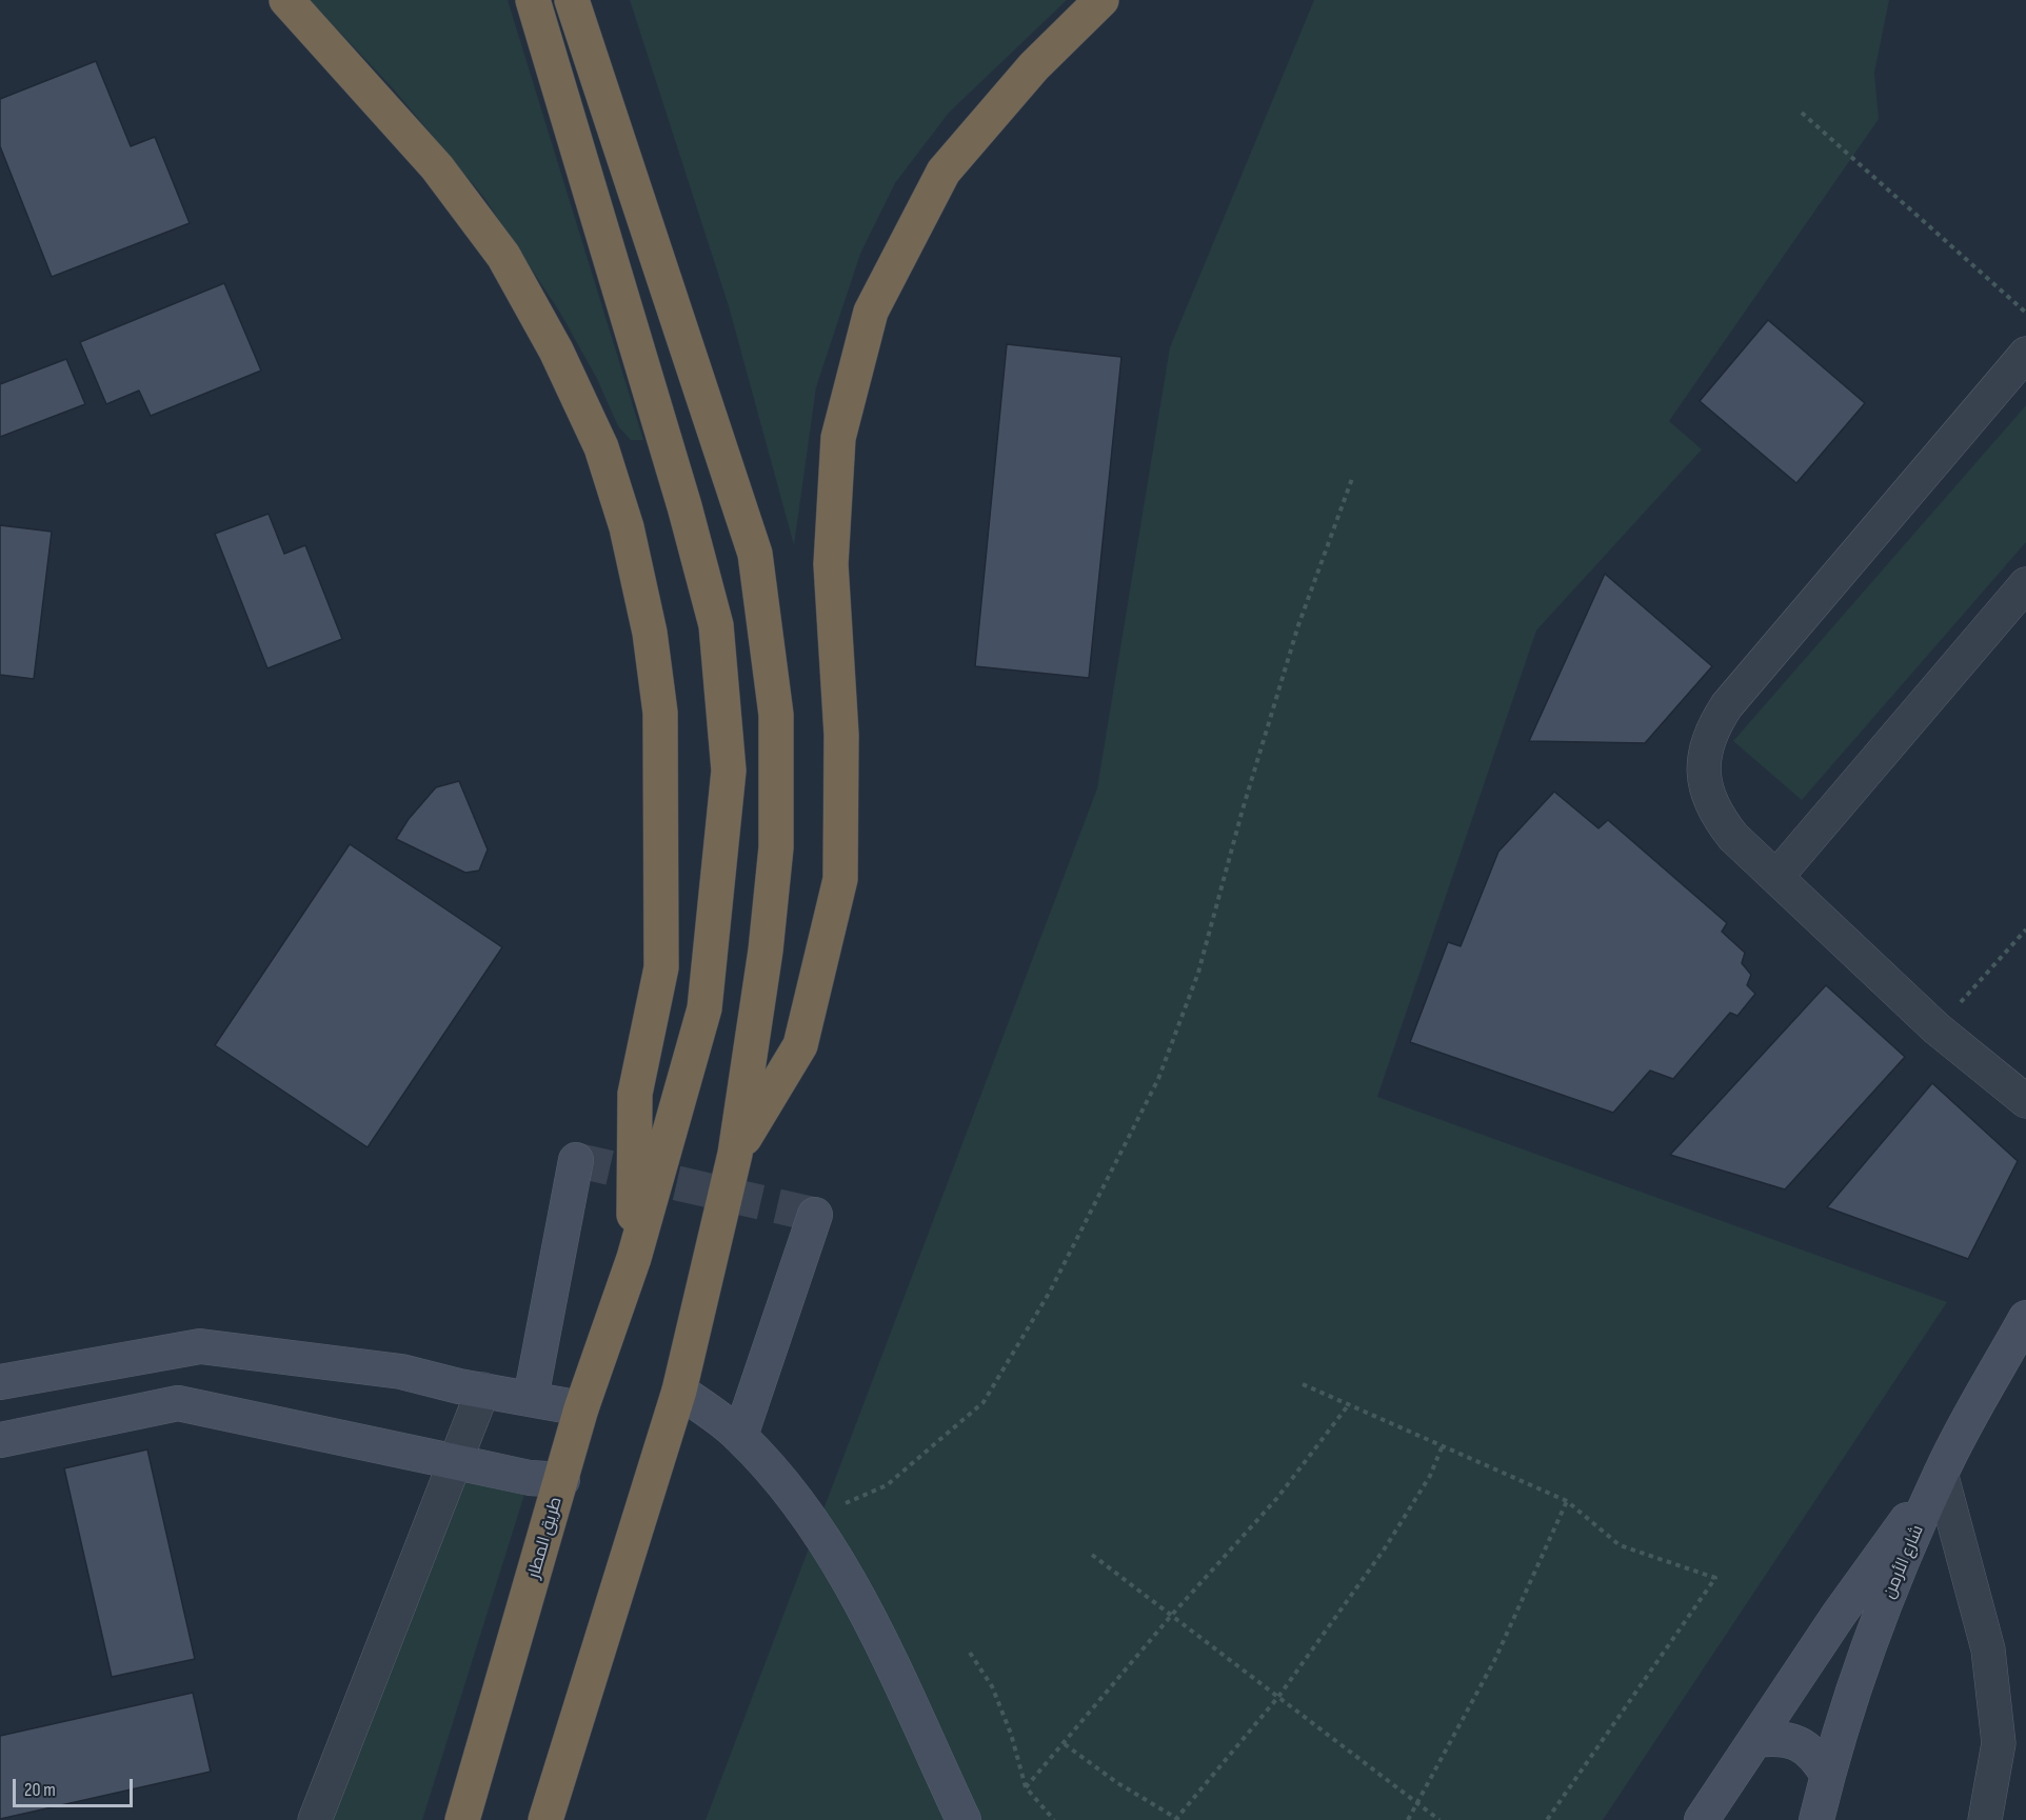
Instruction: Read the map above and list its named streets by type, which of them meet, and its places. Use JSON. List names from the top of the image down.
{
  "streets": {
    "highway": ["طريق المطار"],
    "main road": ["شارع الأرمن"]
  },
  "scale_bar": "20 m"
}
